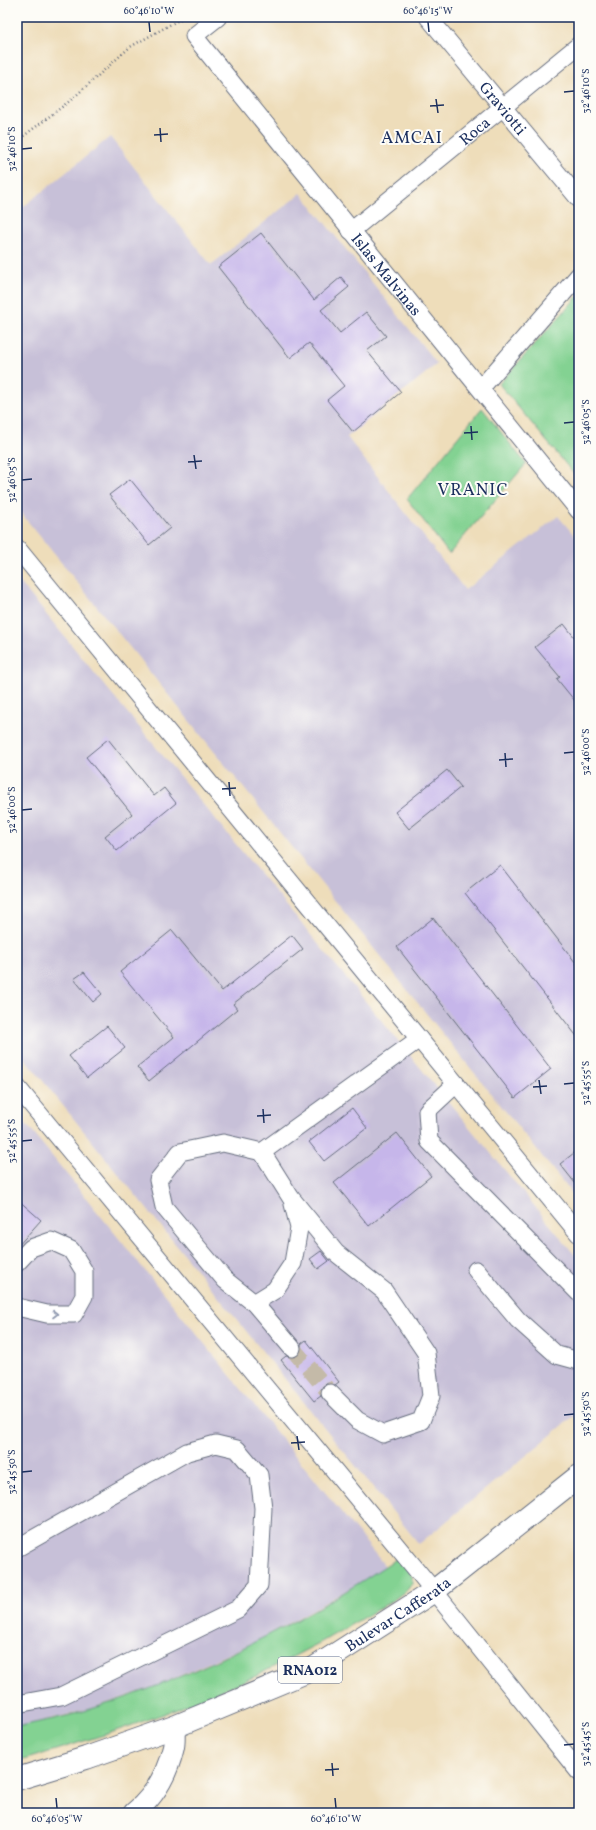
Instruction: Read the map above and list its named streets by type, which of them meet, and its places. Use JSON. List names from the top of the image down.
{
  "streets": {
    "highway": ["Bulevar Cafferata", "RNA012"],
    "street": ["Graviotti", "Roca", "Islas Malvinas"]
  },
  "crossings": [
    ["Graviotti", "Roca"],
    ["Roca", "Islas Malvinas"],
    ["Bulevar Cafferata", "RNA012"]
  ],
  "districts": ["AMCAI", "VRANIC"],
  "coordinates": [
    "60°46'10\"W",
    "60°46'15\"W",
    "32°46'10\"S",
    "32°46'05\"S",
    "32°46'00\"S",
    "32°45'55\"S",
    "32°45'50\"S",
    "32°45'45\"S",
    "60°46'05\"W"
  ]
}
